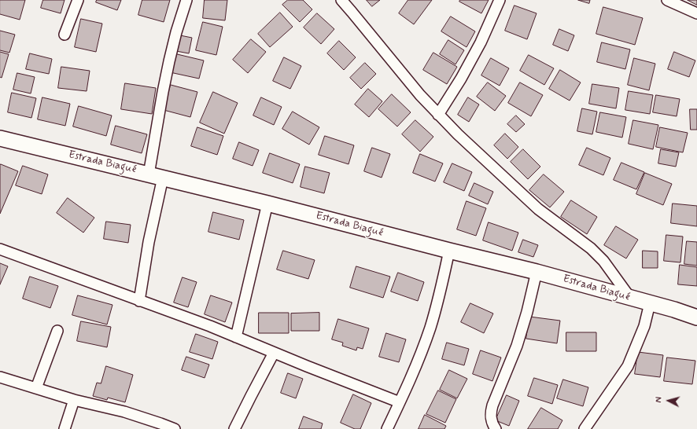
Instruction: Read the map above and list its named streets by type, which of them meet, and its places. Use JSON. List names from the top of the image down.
{
  "streets": {
    "main road": ["Estrada Biagué"]
  },
  "north": "left"
}
